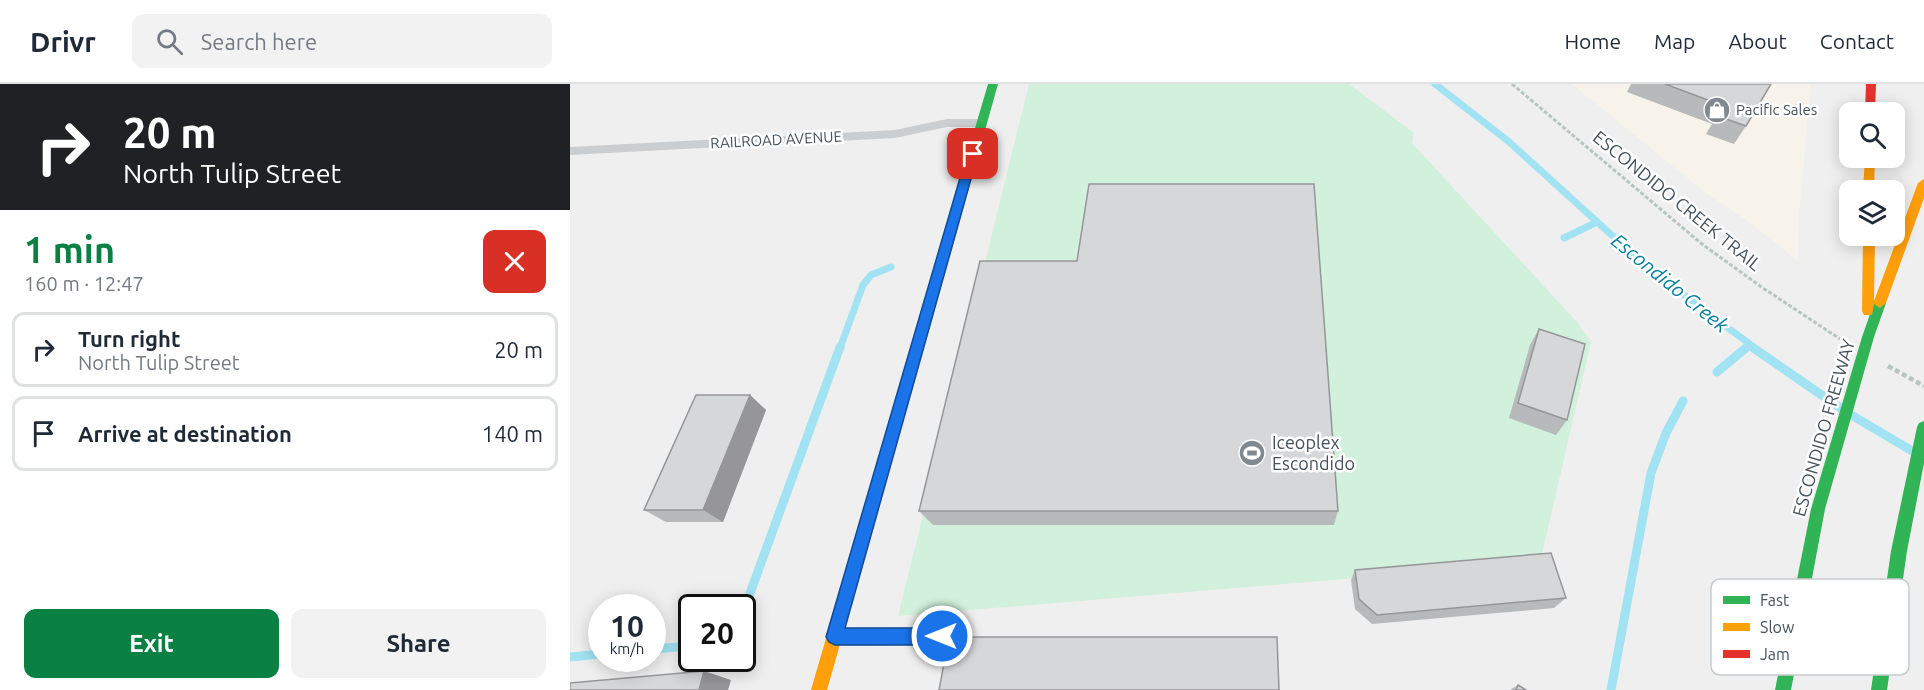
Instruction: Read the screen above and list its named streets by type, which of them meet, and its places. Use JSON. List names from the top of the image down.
{
  "streets": {
    "main road": ["ESCONDIDO FREEWAY"],
    "lane": ["RAILROAD AVENUE"],
    "path": ["ESCONDIDO CREEK TRAIL"]
  },
  "water": ["Escondido Creek"],
  "places": {
    "shop": ["Pacific Sales"],
    "sports": ["Iceoplex Escondido"]
  },
  "legend": ["Fast", "Slow", "Jam"],
  "page": {
    "header": "Drivr",
    "search": "Search here",
    "nav": [
      "Home",
      "Map",
      "About",
      "Contact"
    ],
    "turn": ["20 m", "North Tulip Street"],
    "heading": ["1 min", "160 m · 12:47"],
    "list": [
      {
        "name": "Turn right",
        "note": "North Tulip Street",
        "value": "20 m"
      },
      {
        "name": "Arrive at destination",
        "value": "140 m"
      }
    ],
    "speed": "10 km/h",
    "limit": "20",
    "buttons": ["Exit", "Share"]
  }
}
